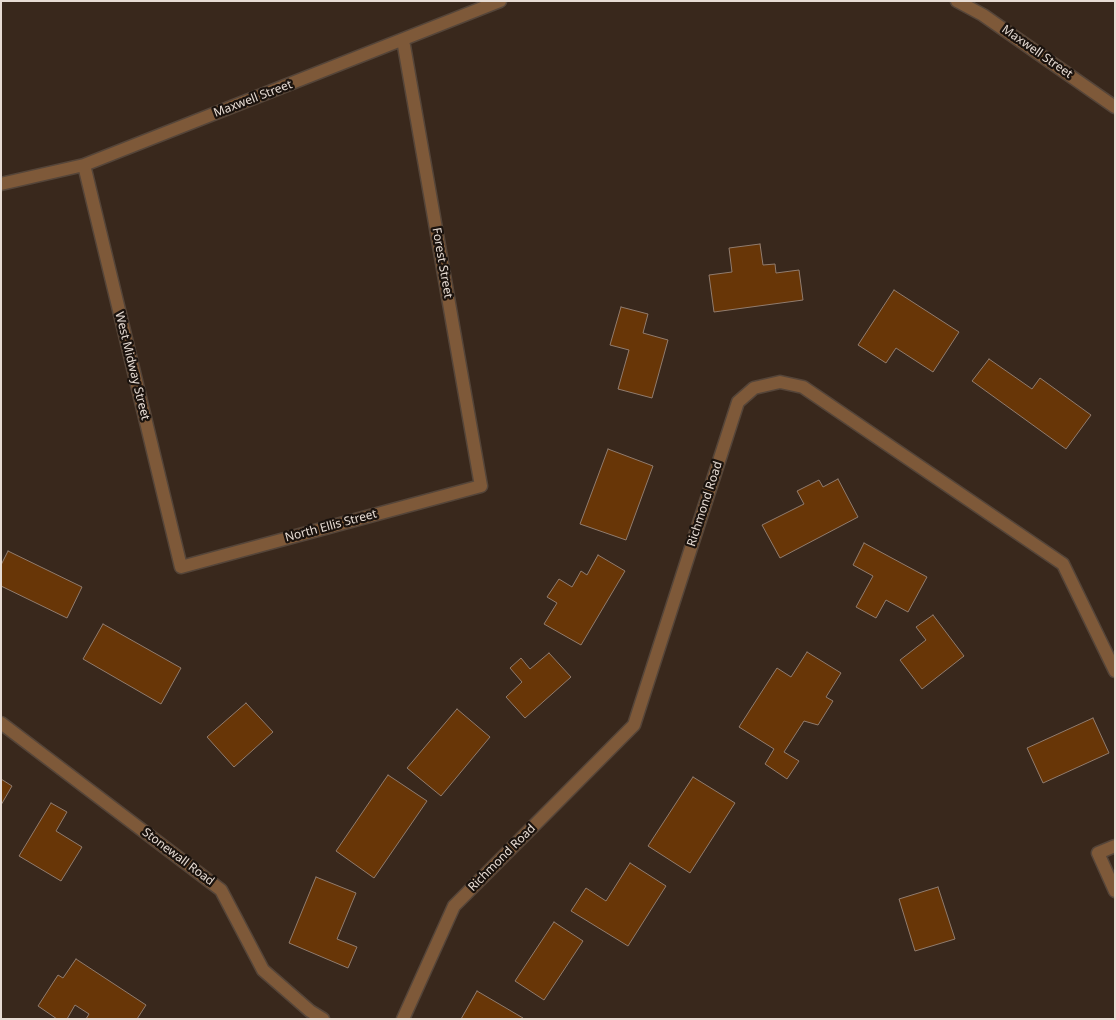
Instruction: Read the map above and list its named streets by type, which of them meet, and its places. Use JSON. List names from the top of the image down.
{
  "streets": {
    "street": [
      "Maxwell Street",
      "Forest Street",
      "West Midway Street",
      "Richmond Road",
      "North Ellis Street",
      "Stonewall Road"
    ]
  },
  "crossings": [
    ["Maxwell Street", "Forest Street"],
    ["Maxwell Street", "West Midway Street"],
    ["Forest Street", "North Ellis Street"],
    ["West Midway Street", "North Ellis Street"]
  ]
}
